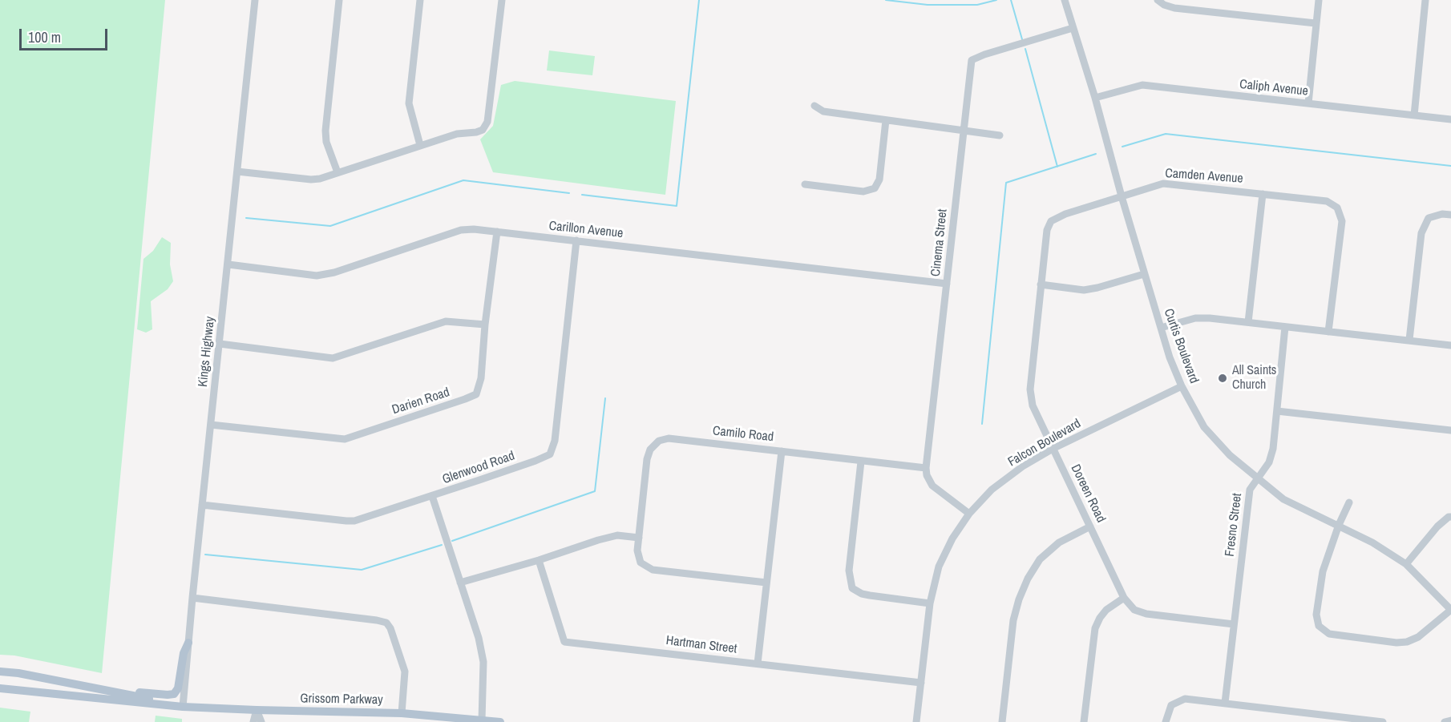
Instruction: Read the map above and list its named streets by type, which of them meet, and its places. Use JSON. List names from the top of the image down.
{
  "streets": {
    "main road": ["Grissom Parkway"],
    "street": [
      "Caliph Avenue",
      "Camden Avenue",
      "Carillon Avenue",
      "Cinema Street",
      "Curtis Boulevard",
      "Kings Highway",
      "Darien Road",
      "Camilo Road",
      "Falcon Boulevard",
      "Glenwood Road",
      "Doreen Road",
      "Fresno Street",
      "Hartman Street"
    ]
  },
  "crossings": [
    ["Caliph Avenue", "Curtis Boulevard"],
    ["Camden Avenue", "Curtis Boulevard"],
    ["Camden Avenue", "Doreen Road"],
    ["Carillon Avenue", "Cinema Street"],
    ["Carillon Avenue", "Kings Highway"],
    ["Carillon Avenue", "Darien Road"],
    ["Carillon Avenue", "Glenwood Road"],
    ["Cinema Street", "Curtis Boulevard"],
    ["Cinema Street", "Camilo Road"],
    ["Curtis Boulevard", "Falcon Boulevard"],
    ["Curtis Boulevard", "Fresno Street"],
    ["Kings Highway", "Darien Road"],
    ["Kings Highway", "Glenwood Road"],
    ["Kings Highway", "Grissom Parkway"],
    ["Falcon Boulevard", "Doreen Road"],
    ["Falcon Boulevard", "Hartman Street"],
    ["Doreen Road", "Fresno Street"]
  ],
  "places": ["All Saints Church"],
  "scale_bar": "100 m"
}
